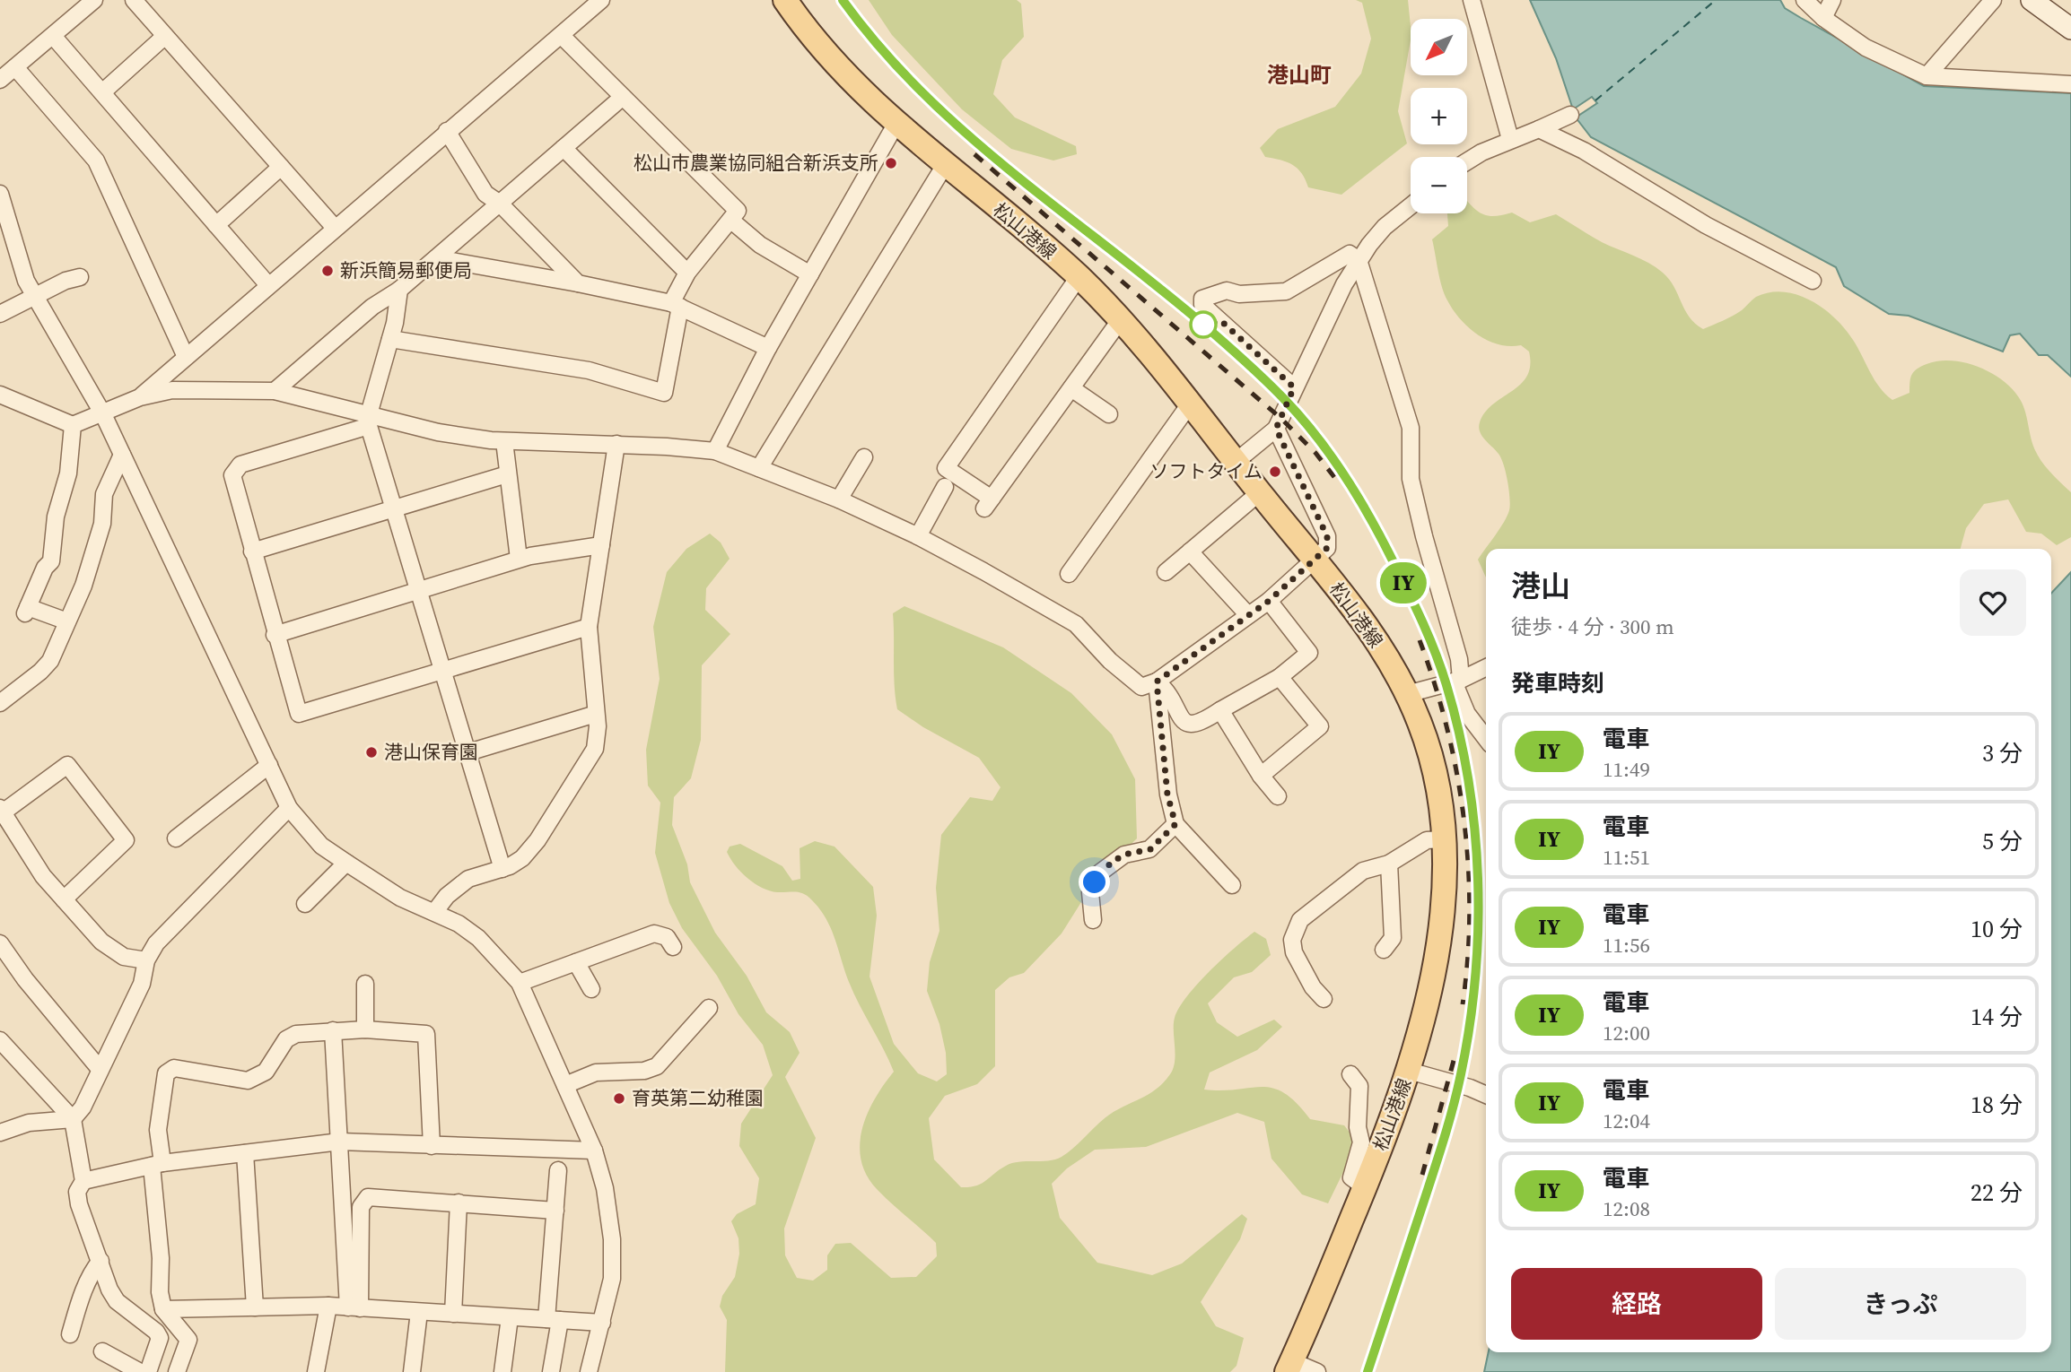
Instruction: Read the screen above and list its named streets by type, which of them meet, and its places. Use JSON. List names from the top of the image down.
{
  "streets": {
    "main road": ["松山港線"]
  },
  "districts": ["港山町"],
  "places": [
    "松山市農業協同組合新浜支所",
    "新浜簡易郵便局",
    "ソフトタイム",
    "港山保育園",
    "育英第二幼稚園"
  ],
  "north": "bottom left",
  "page": {
    "on_map": "IY",
    "map_buttons": ["+", "−"],
    "heading": [
      ["港山", "徒歩 · 4 分 · 300 m"],
      "発車時刻"
    ],
    "list": [
      {
        "mark": "IY",
        "name": "電車",
        "note": "11:49",
        "value": "3 分"
      },
      {
        "mark": "IY",
        "name": "電車",
        "note": "11:51",
        "value": "5 分"
      },
      {
        "mark": "IY",
        "name": "電車",
        "note": "11:56",
        "value": "10 分"
      },
      {
        "mark": "IY",
        "name": "電車",
        "note": "12:00",
        "value": "14 分"
      },
      {
        "mark": "IY",
        "name": "電車",
        "note": "12:04",
        "value": "18 分"
      },
      {
        "mark": "IY",
        "name": "電車",
        "note": "12:08",
        "value": "22 分"
      }
    ],
    "buttons": ["経路", "きっぷ"]
  }
}
